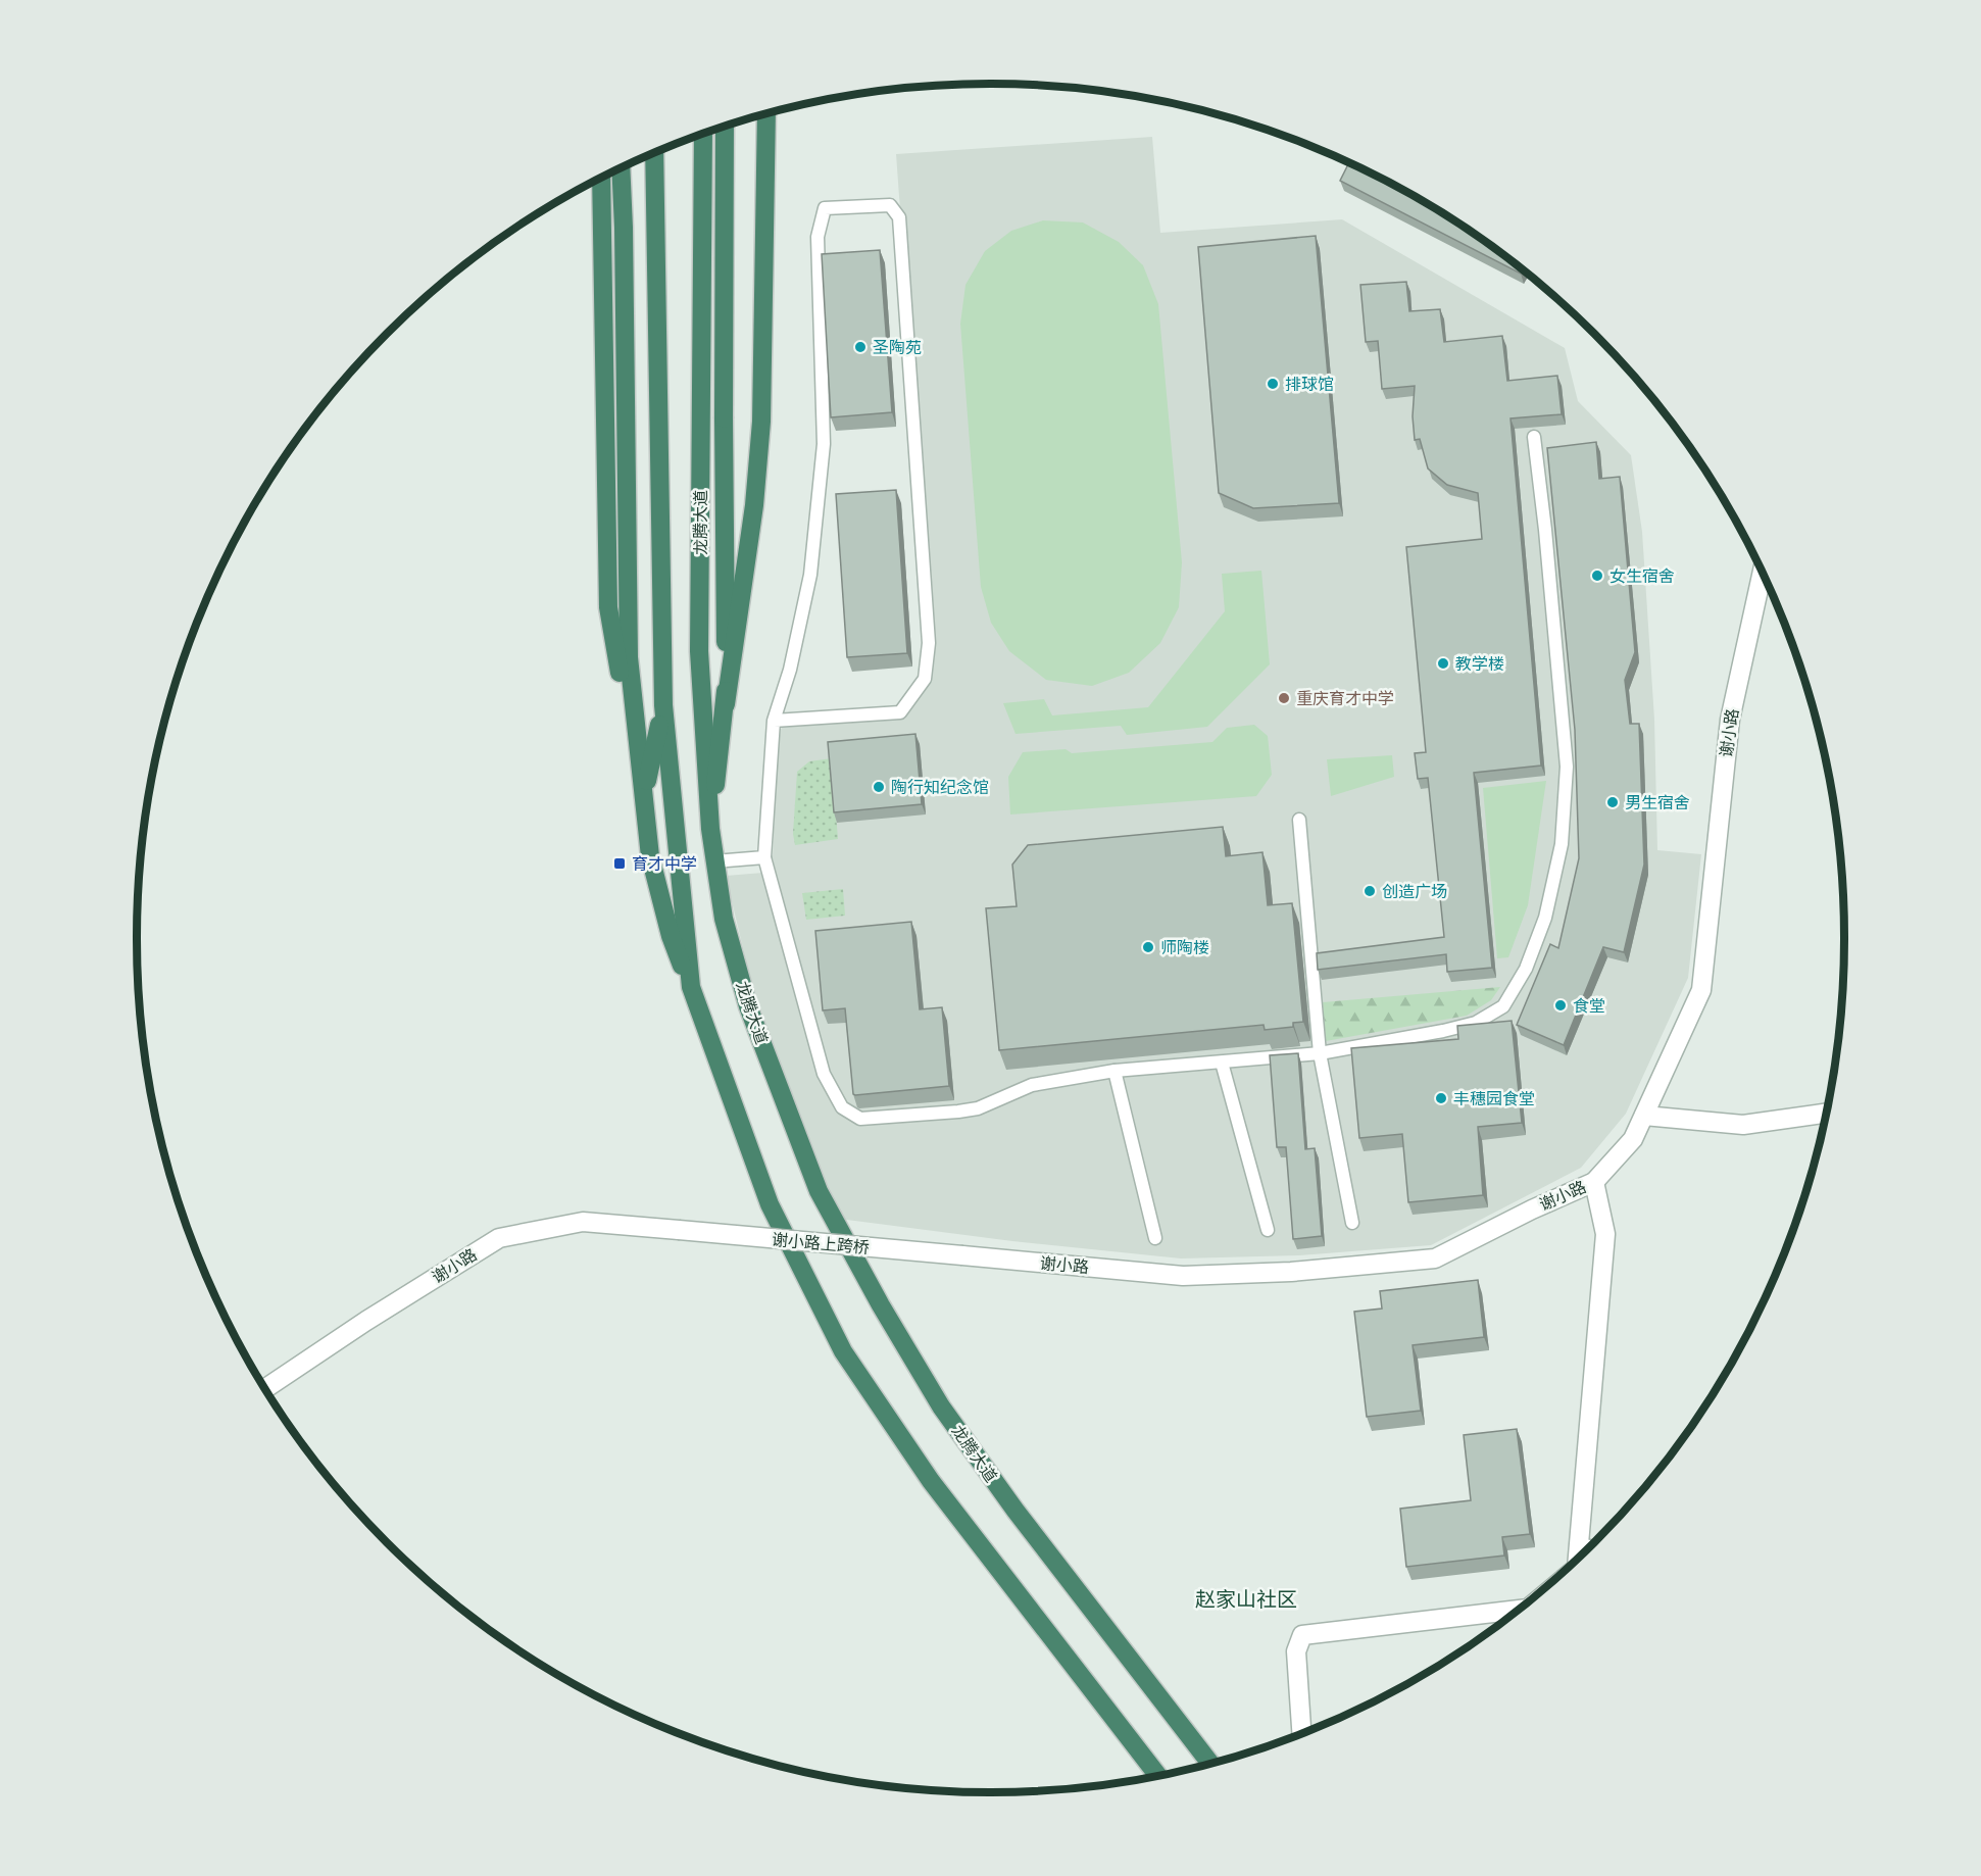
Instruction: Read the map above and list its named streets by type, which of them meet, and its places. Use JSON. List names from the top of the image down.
{
  "streets": {
    "highway": ["龙腾大道"],
    "street": ["谢小路", "谢小路上跨桥"]
  },
  "crossings": [
    ["谢小路", "谢小路上跨桥"]
  ],
  "districts": ["赵家山社区"],
  "places": {
    "other": [
      "圣陶苑",
      "排球馆",
      "女生宿舍",
      "教学楼",
      "重庆育才中学",
      "陶行知纪念馆",
      "男生宿舍",
      "创造广场",
      "师陶楼",
      "食堂",
      "丰穗园食堂"
    ],
    "transit": ["育才中学"]
  }
}
